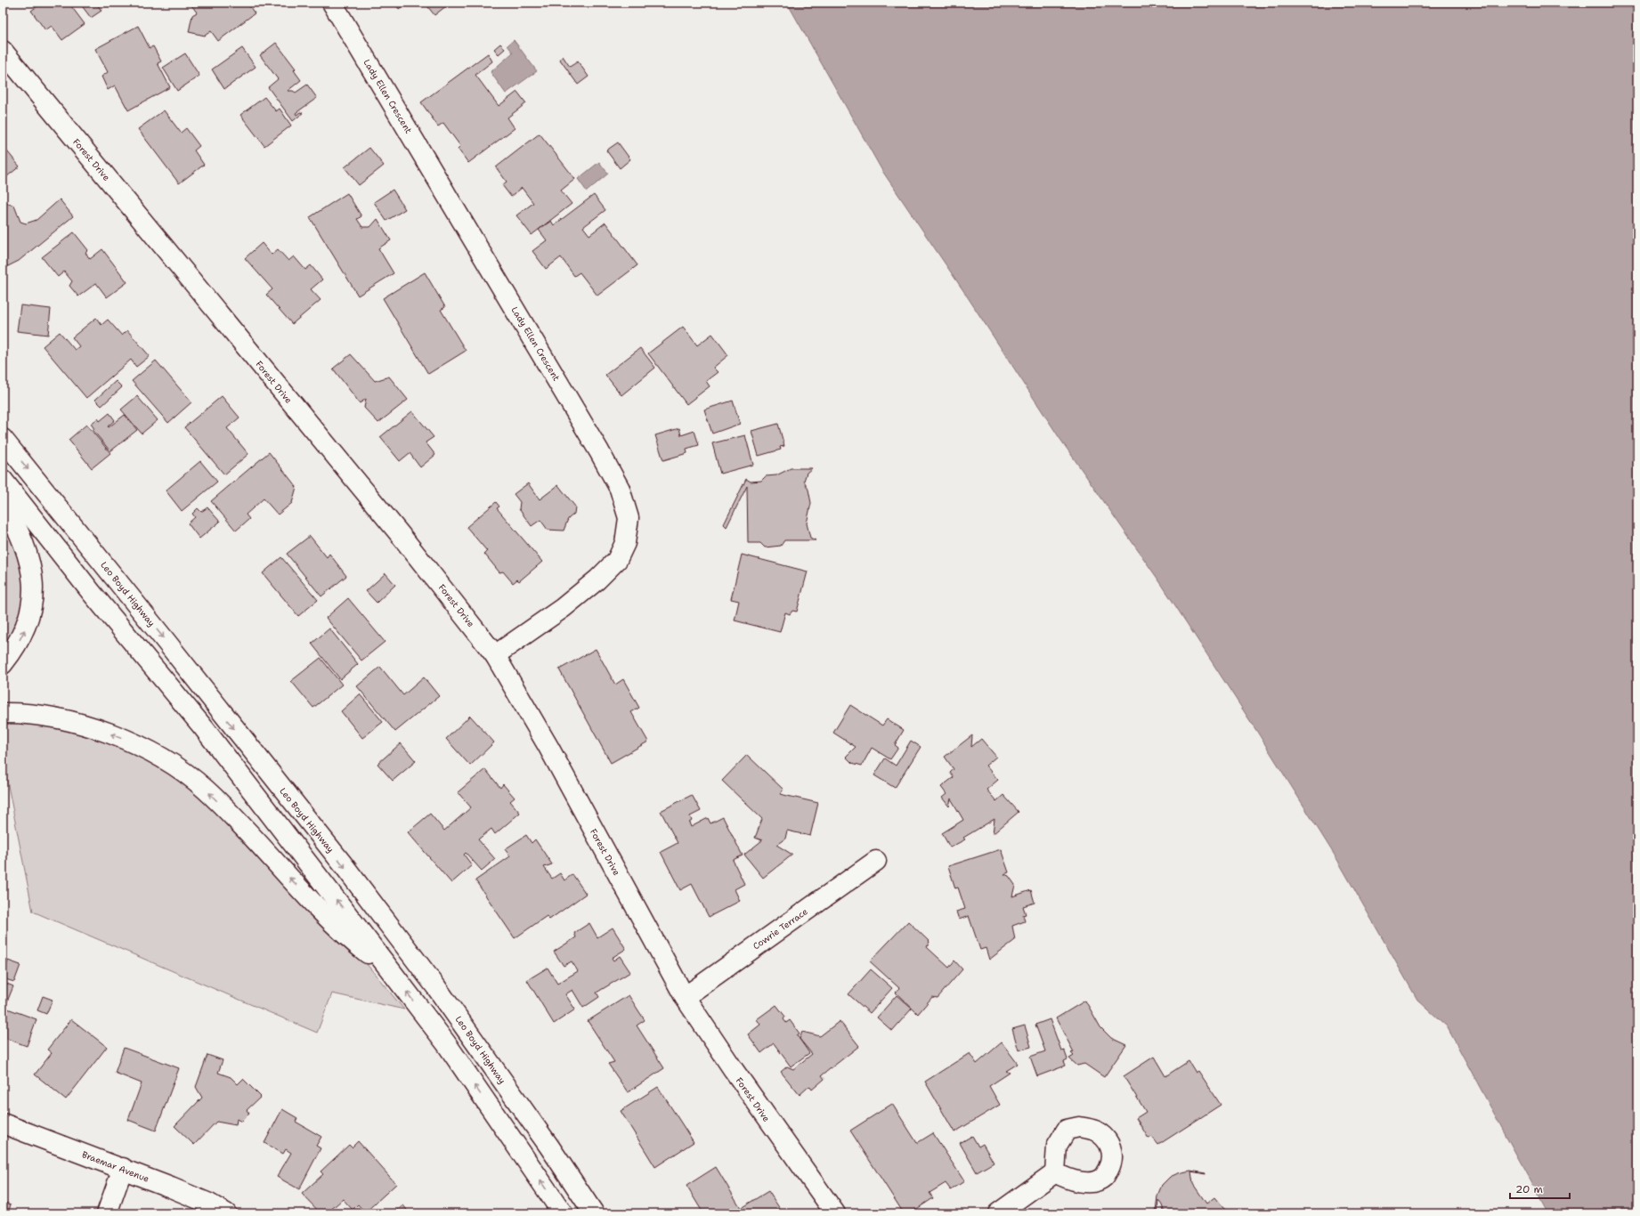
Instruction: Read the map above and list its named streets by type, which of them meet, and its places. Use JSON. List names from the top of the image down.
{
  "streets": {
    "main road": [
      "Lady Ellen Crescent",
      "Forest Drive",
      "Leo Boyd Highway",
      "Cowrie Terrace",
      "Braemar Avenue"
    ]
  },
  "crossings": [
    ["Lady Ellen Crescent", "Forest Drive"],
    ["Forest Drive", "Cowrie Terrace"]
  ],
  "scale_bar": "20 m"
}
